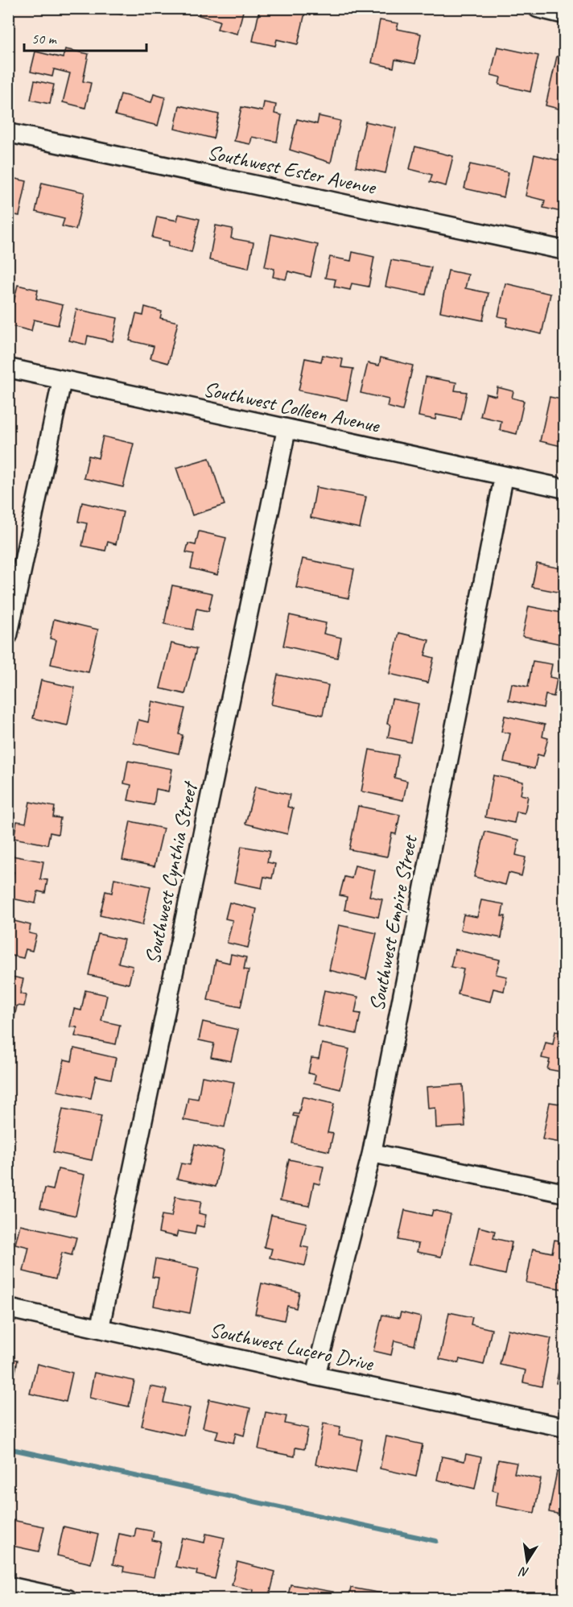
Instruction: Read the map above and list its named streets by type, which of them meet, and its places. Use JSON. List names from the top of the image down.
{
  "streets": {
    "street": [
      "Southwest Ester Avenue",
      "Southwest Colleen Avenue",
      "Southwest Cynthia Street",
      "Southwest Empire Street",
      "Southwest Lucero Drive"
    ]
  },
  "crossings": [
    ["Southwest Colleen Avenue", "Southwest Cynthia Street"],
    ["Southwest Colleen Avenue", "Southwest Empire Street"],
    ["Southwest Cynthia Street", "Southwest Lucero Drive"],
    ["Southwest Empire Street", "Southwest Lucero Drive"]
  ],
  "scale_bar": "50 m",
  "north": "bottom"
}
